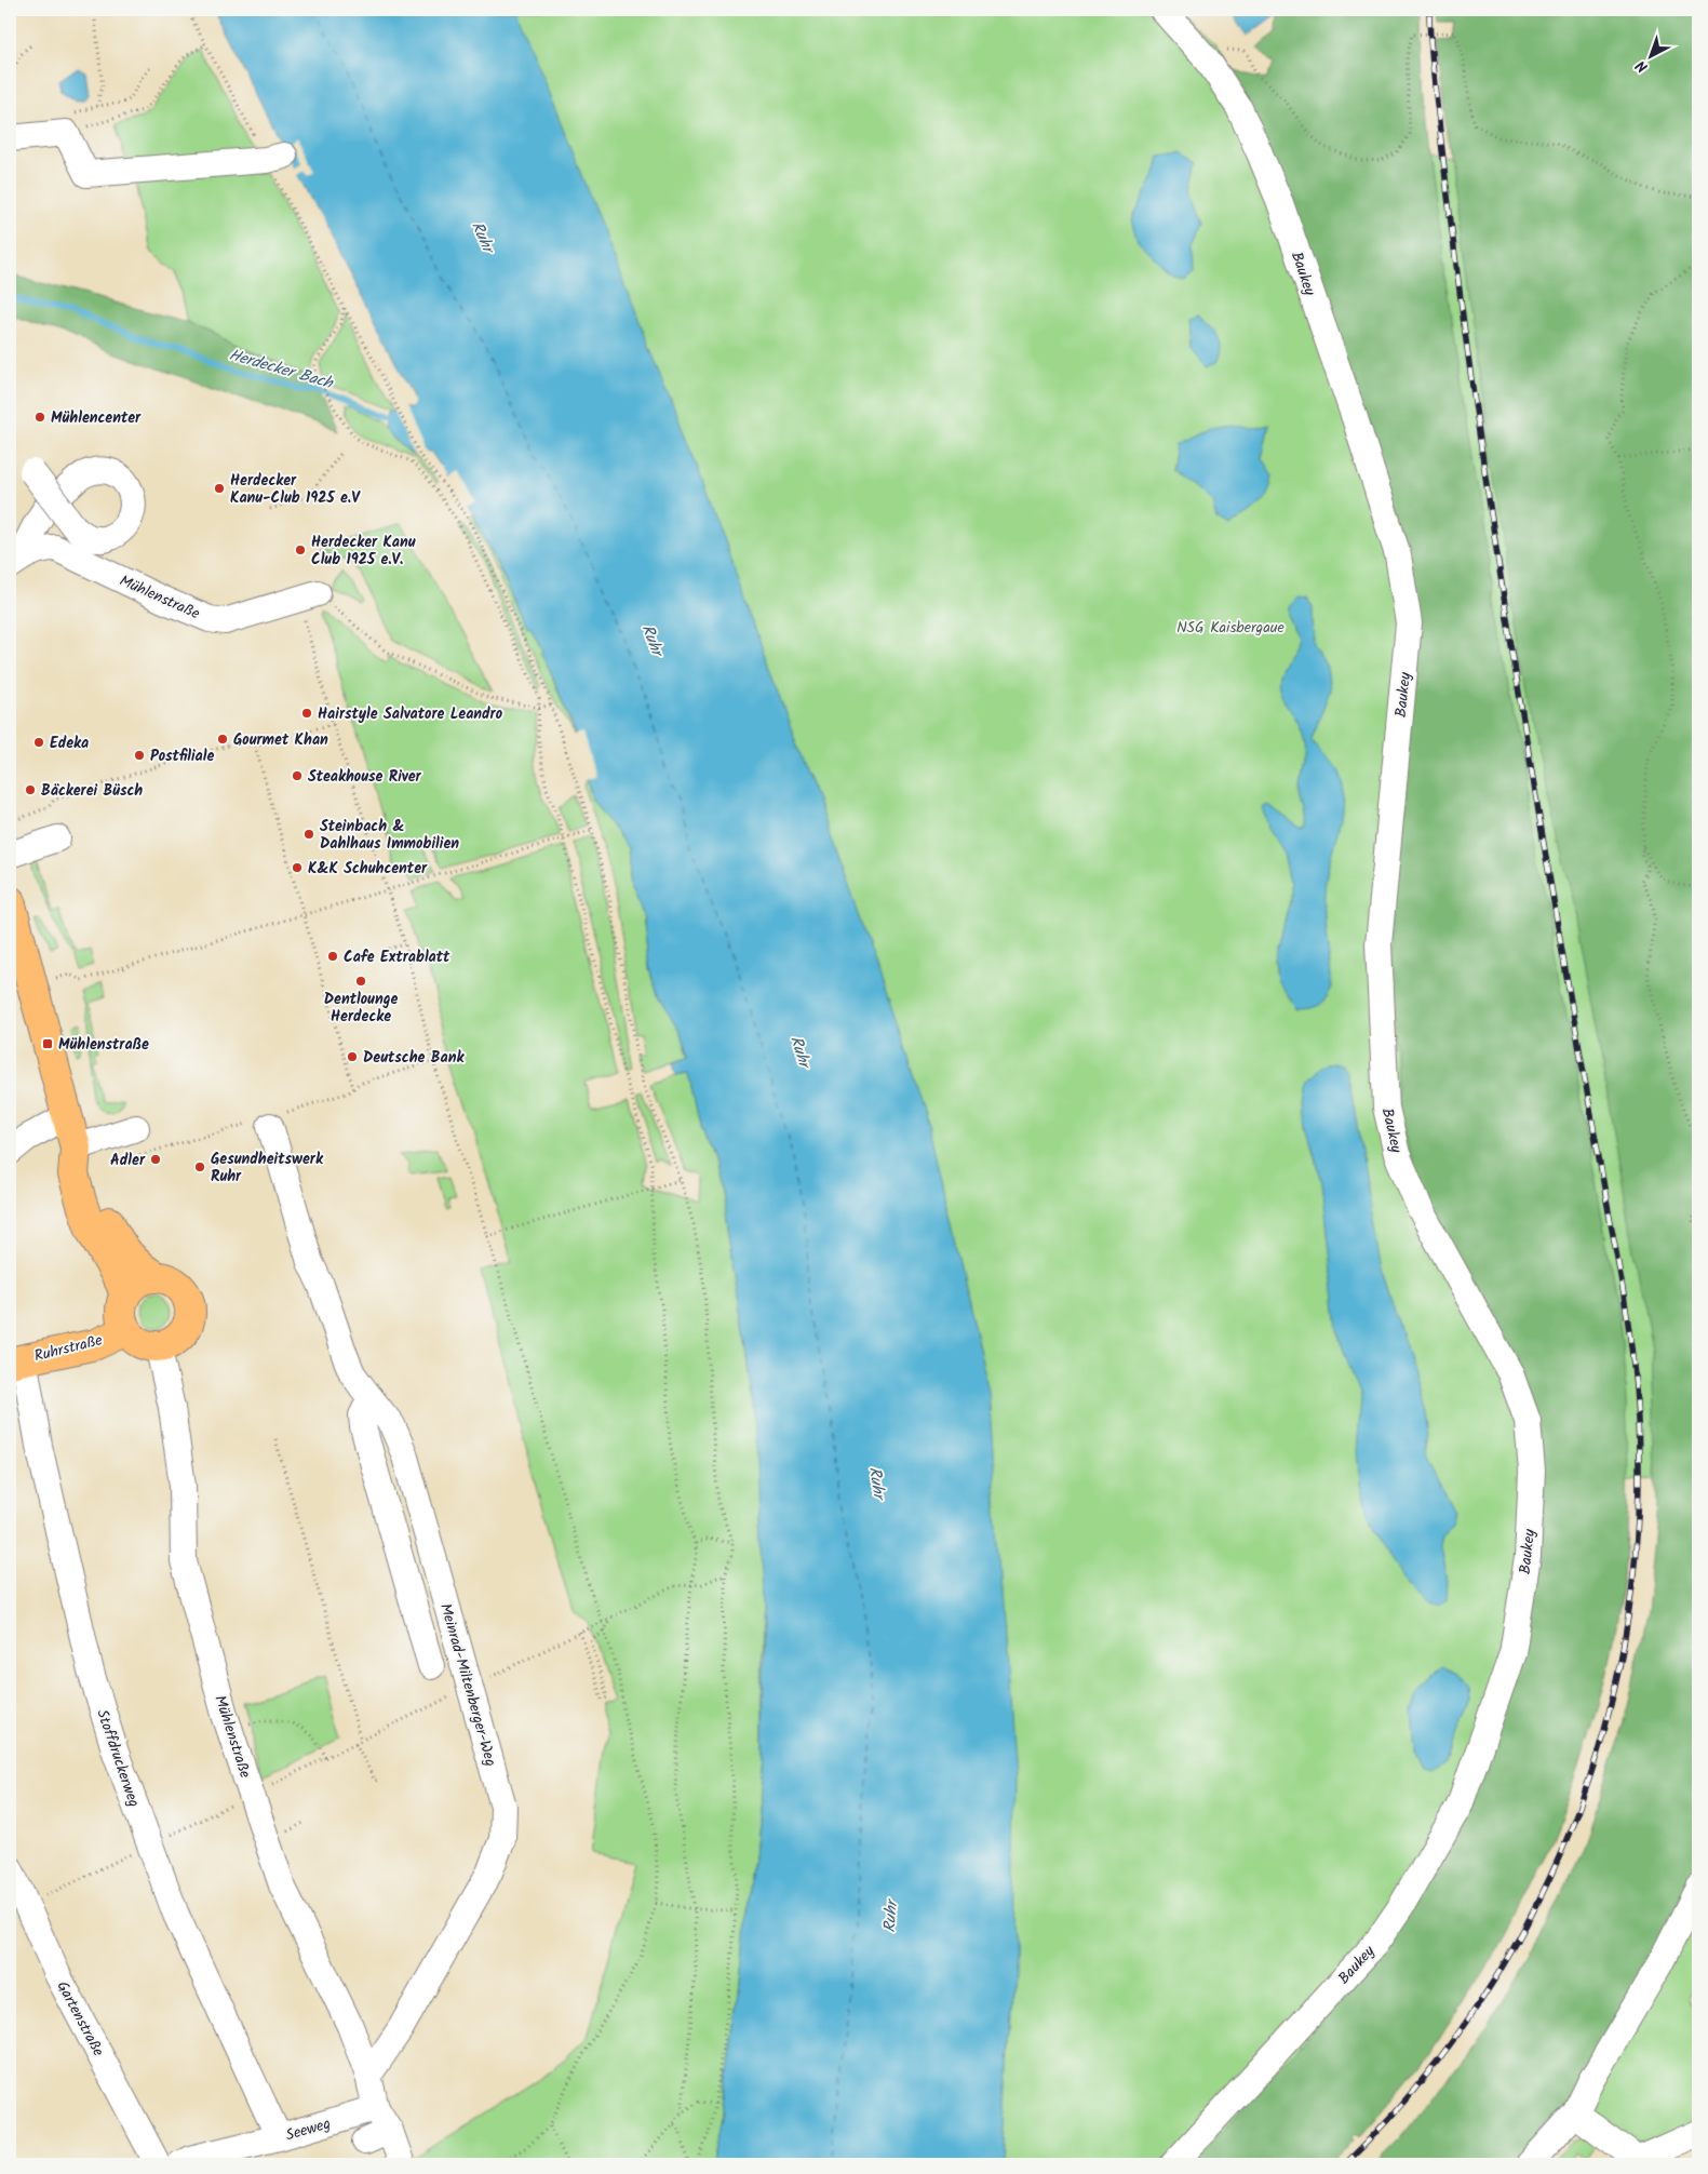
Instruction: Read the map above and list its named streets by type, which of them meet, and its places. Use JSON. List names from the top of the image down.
{
  "streets": {
    "main road": ["Ruhrstraße"],
    "street": [
      "Baukey",
      "Mühlenstraße",
      "Meinrad-Miltenberger-Weg",
      "Stoffdruckerweg",
      "Gartenstraße",
      "Seeweg"
    ]
  },
  "crossings": [
    ["Mühlenstraße", "Ruhrstraße"],
    ["Mühlenstraße", "Meinrad-Miltenberger-Weg"],
    ["Mühlenstraße", "Seeweg"],
    ["Ruhrstraße", "Stoffdruckerweg"],
    ["Stoffdruckerweg", "Seeweg"]
  ],
  "water": ["Ruhr", "Herdecker Bach"],
  "parks": ["NSG Kaisbergaue"],
  "places": {
    "other": [
      "Mühlencenter",
      "Herdecker Kanu-Club 1925 e.V",
      "Herdecker Kanu Club 1925 e.V.",
      "Hairstyle Salvatore Leandro",
      "Gourmet Khan",
      "Edeka",
      "Postfiliale",
      "Steakhouse River",
      "Bäckerei Büsch",
      "Steinbach & Dahlhaus Immobilien",
      "K&K Schuhcenter",
      "Cafe Extrablatt",
      "Dentlounge Herdecke",
      "Deutsche Bank",
      "Adler",
      "Gesundheitswerk Ruhr"
    ],
    "transit": ["Mühlenstraße"]
  },
  "north": "bottom left"
}
